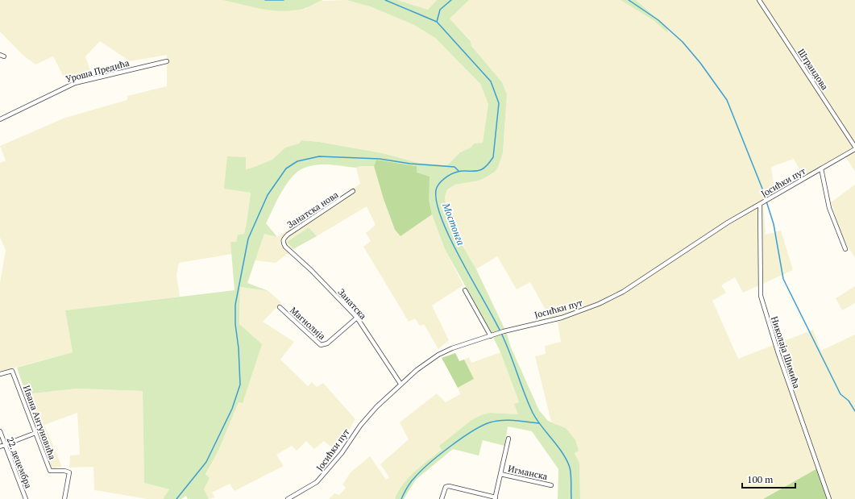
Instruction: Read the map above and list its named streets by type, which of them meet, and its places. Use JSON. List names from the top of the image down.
{
  "streets": {
    "street": [
      "Штрандова",
      "Уроша Предића",
      "Јосићки пут",
      "Занатска нова",
      "Занатска",
      "Магнолија",
      "Николаја Шимића",
      "Ивана Антуновића",
      "22. децембра",
      "Игманска"
    ]
  },
  "crossings": [
    ["Јосићки пут", "Занатска"],
    ["Јосићки пут", "Николаја Шимића"],
    ["Занатска нова", "Занатска"],
    ["Занатска", "Магнолија"]
  ],
  "water": ["Мостонга"],
  "scale_bar": "100 m"
}
